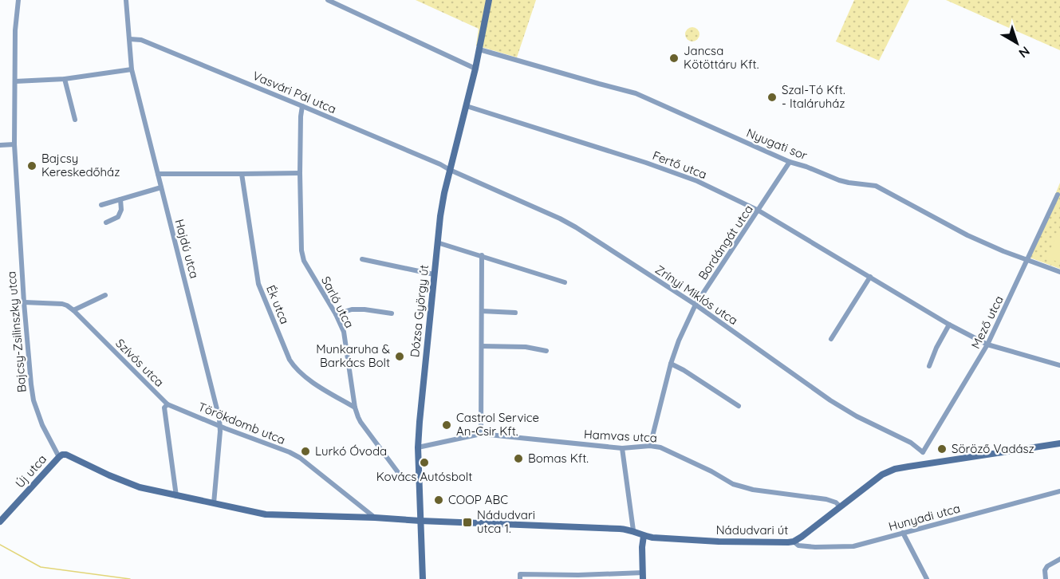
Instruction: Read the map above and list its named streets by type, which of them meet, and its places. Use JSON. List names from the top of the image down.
{
  "streets": {
    "main road": ["Dózsa György út", "Új utca", "Nádudvari út"],
    "street": [
      "Vasvári Pál utca",
      "Nyugati sor",
      "Fertő utca",
      "Bordángát utca",
      "Hajdú utca",
      "Zrínyi Miklós utca",
      "Sarló utca",
      "Ék utca",
      "Mező utca",
      "Bajcsy-Zsilinszky utca",
      "Szívós utca",
      "Törökdomb utca",
      "Hamvas utca",
      "Hunyadi utca"
    ]
  },
  "crossings": [
    ["Vasvári Pál utca", "Hajdú utca"],
    ["Vasvári Pál utca", "Zrínyi Miklós utca"],
    ["Vasvári Pál utca", "Sarló utca"],
    ["Vasvári Pál utca", "Dózsa György út"],
    ["Nyugati sor", "Bordángát utca"],
    ["Nyugati sor", "Dózsa György út"],
    ["Nyugati sor", "Mező utca"],
    ["Fertő utca", "Bordángát utca"],
    ["Fertő utca", "Dózsa György út"],
    ["Fertő utca", "Mező utca"],
    ["Bordángát utca", "Zrínyi Miklós utca"],
    ["Bordángát utca", "Hamvas utca"],
    ["Hajdú utca", "Törökdomb utca"],
    ["Zrínyi Miklós utca", "Dózsa György út"],
    ["Zrínyi Miklós utca", "Mező utca"],
    ["Sarló utca", "Ék utca"],
    ["Sarló utca", "Dózsa György út"],
    ["Dózsa György út", "Hamvas utca"],
    ["Dózsa György út", "Nádudvari út"],
    ["Bajcsy-Zsilinszky utca", "Szívós utca"],
    ["Bajcsy-Zsilinszky utca", "Új utca"],
    ["Szívós utca", "Törökdomb utca"],
    ["Hamvas utca", "Nádudvari út"],
    ["Hunyadi utca", "Nádudvari út"]
  ],
  "places": {
    "other": [
      "Jancsa Kötöttáru Kft.",
      "Szal-Tó Kft. - Italáruház",
      "Bajcsy Kereskedőház",
      "Munkaruha & Barkács Bolt",
      "Castrol Service An-Csir Kft.",
      "Söröző Vadász",
      "Lurkó Óvoda",
      "Bomas Kft.",
      "Kovács Autósbolt",
      "COOP ABC"
    ],
    "transit": ["Nádudvari utca 1."]
  },
  "north": "bottom right"
}
